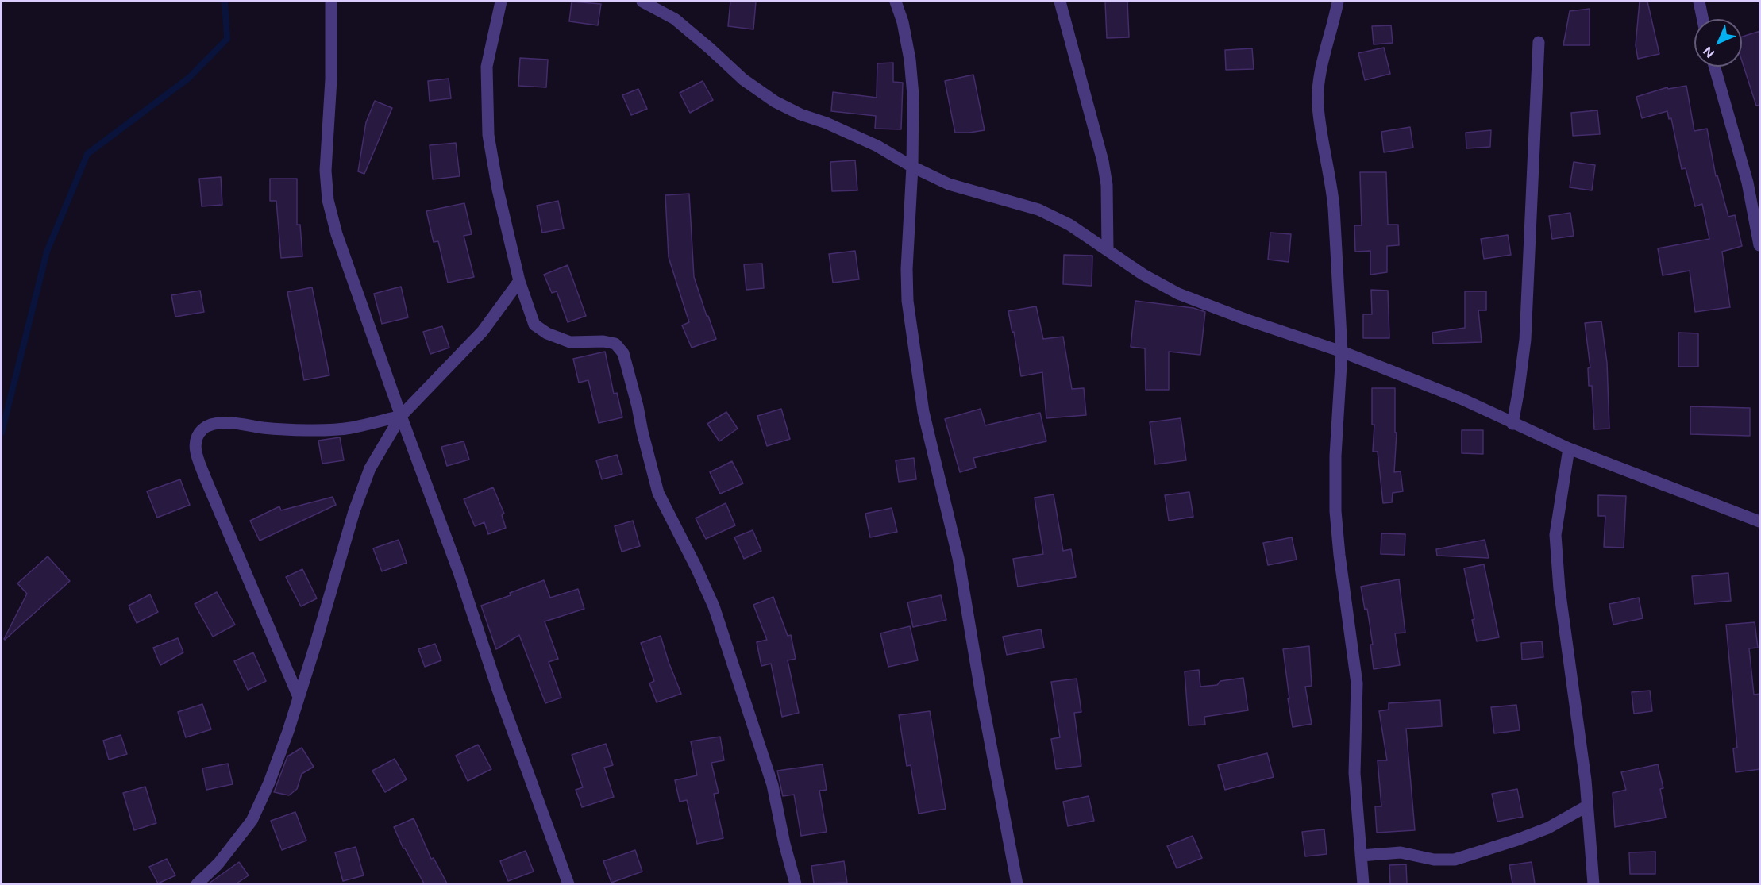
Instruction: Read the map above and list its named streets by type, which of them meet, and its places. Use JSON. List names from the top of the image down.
{
  "north": "bottom left"
}
